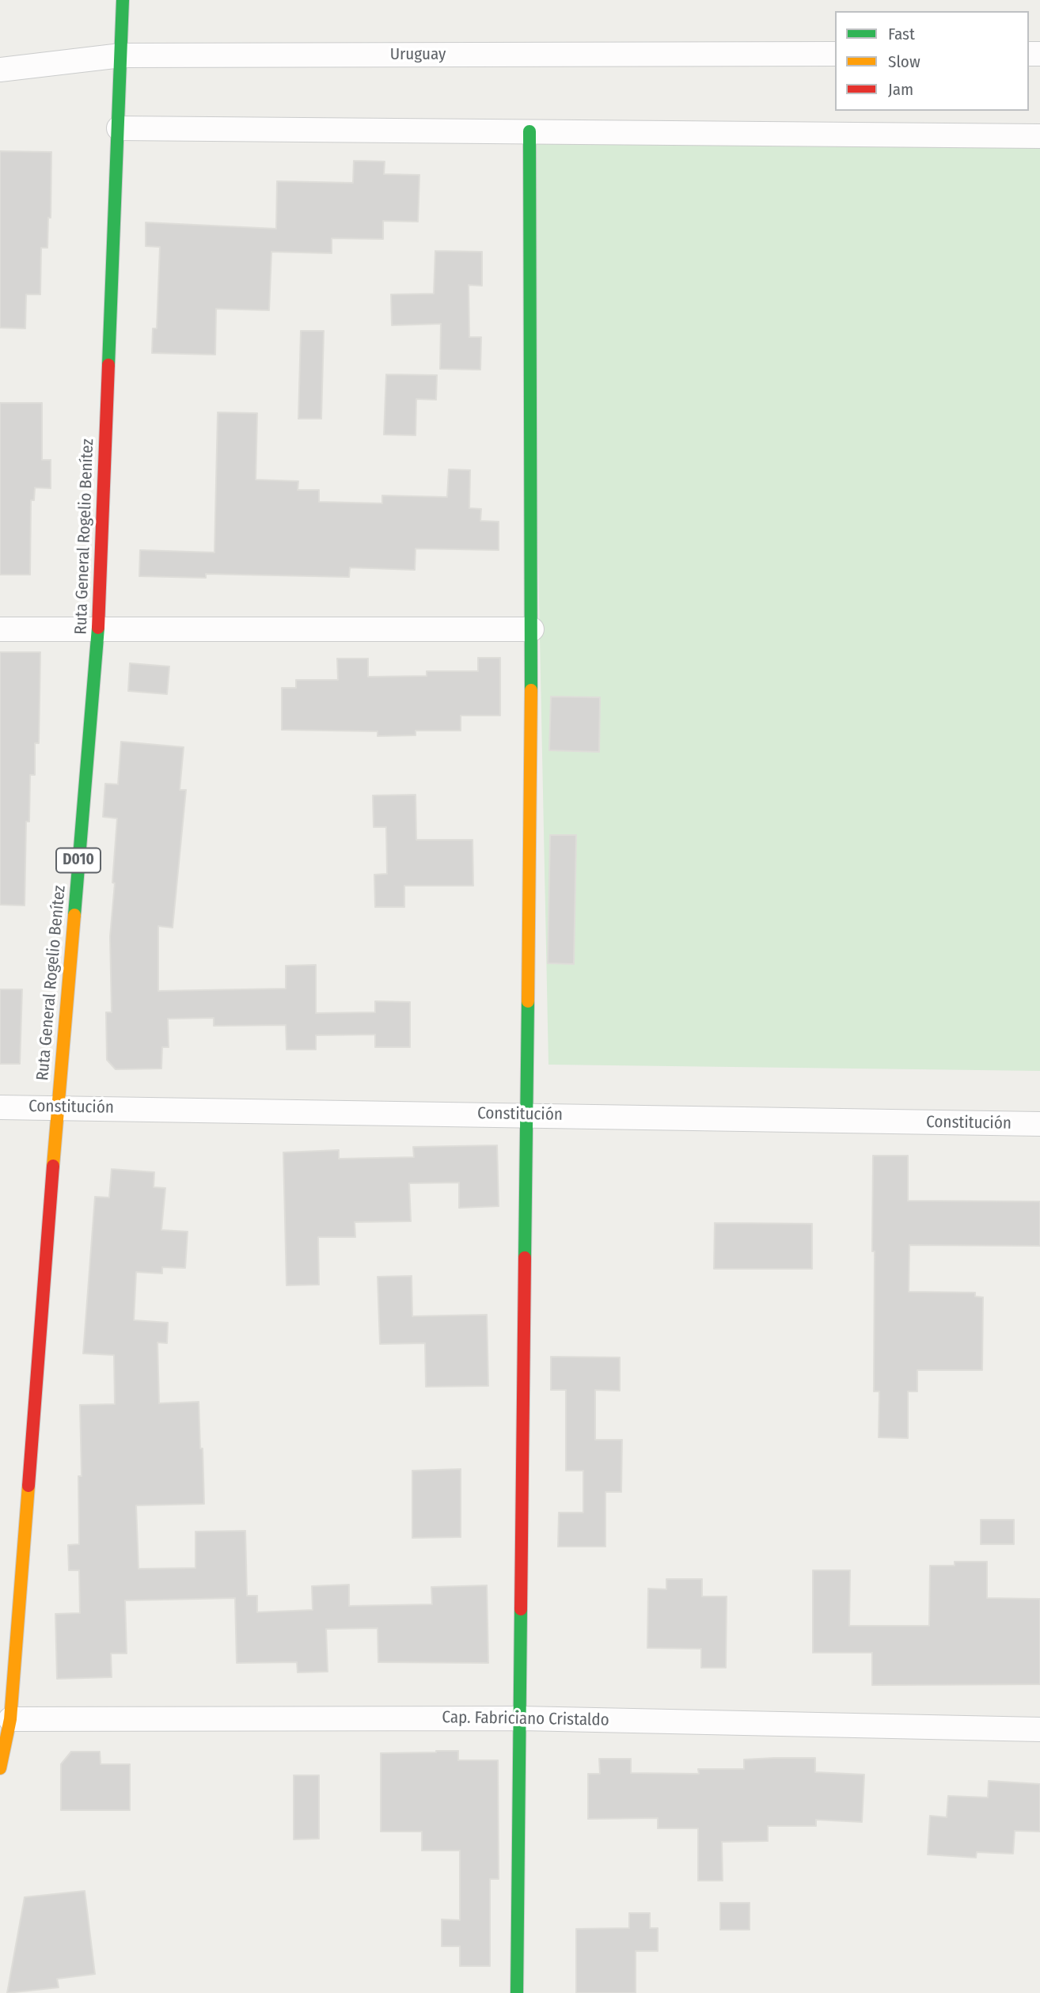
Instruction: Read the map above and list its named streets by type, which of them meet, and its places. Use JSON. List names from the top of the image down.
{
  "streets": {
    "street": [
      "Uruguay",
      "Ruta General Rogelio Benítez",
      "D010",
      "Constitución",
      "Cap. Fabriciano Cristaldo"
    ]
  },
  "crossings": [
    ["Uruguay", "Ruta General Rogelio Benítez"],
    ["Ruta General Rogelio Benítez", "Constitución"],
    ["Ruta General Rogelio Benítez", "Cap. Fabriciano Cristaldo"]
  ],
  "legend": ["Fast", "Slow", "Jam"]
}
